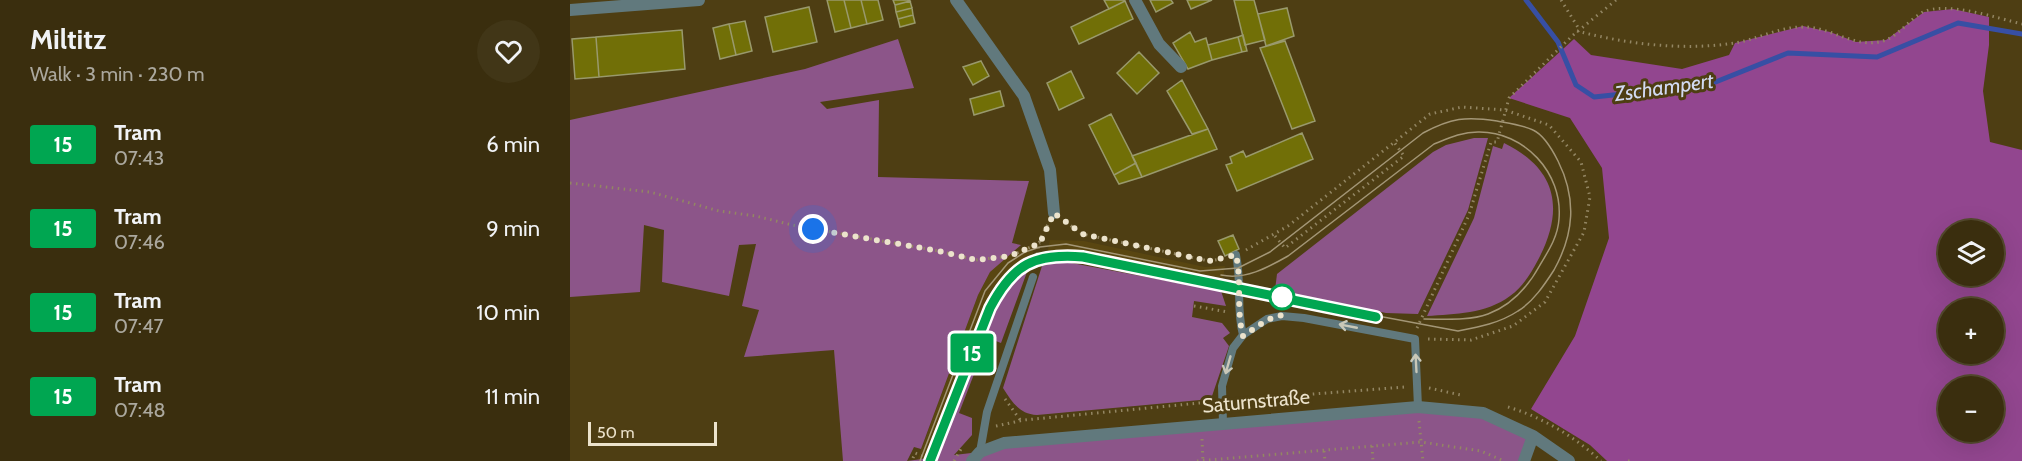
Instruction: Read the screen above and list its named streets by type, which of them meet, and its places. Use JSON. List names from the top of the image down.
{
  "streets": {
    "street": ["Saturnstraße"]
  },
  "water": ["Zschampert"],
  "lines": ["tram line 15"],
  "scale_bar": "50 m",
  "page": {
    "heading": ["Miltitz", "Walk · 3 min · 230 m"],
    "on_map": "15",
    "list": [
      {
        "mark": "15",
        "name": "Tram",
        "note": "07:43",
        "value": "6 min"
      },
      {
        "mark": "15",
        "name": "Tram",
        "note": "07:46",
        "value": "9 min"
      },
      {
        "mark": "15",
        "name": "Tram",
        "note": "07:47",
        "value": "10 min"
      },
      {
        "mark": "15",
        "name": "Tram",
        "note": "07:48",
        "value": "11 min"
      }
    ],
    "map_buttons": ["+", "−"],
    "scale": "50 m"
  }
}
